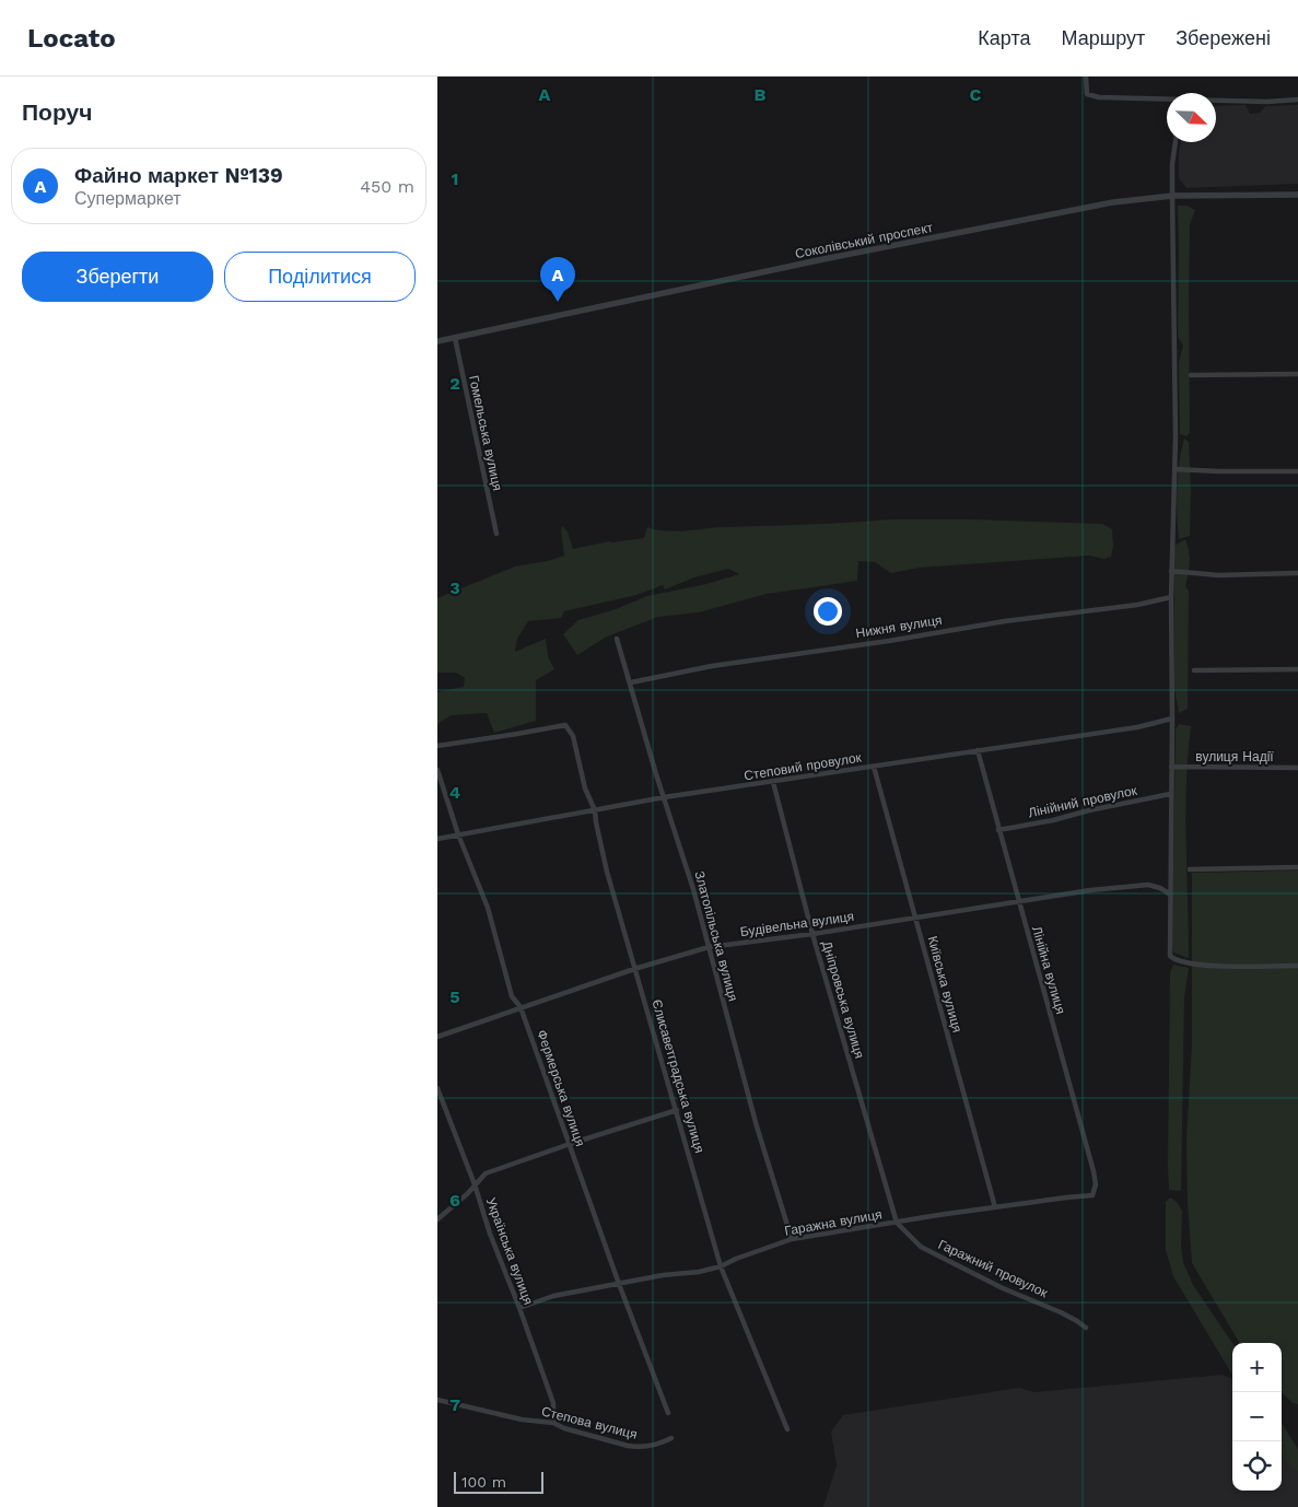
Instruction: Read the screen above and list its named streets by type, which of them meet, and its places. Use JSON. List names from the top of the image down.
{
  "streets": {
    "street": [
      "Соколівський проспект",
      "Гомельська вулиця",
      "Нижня вулиця",
      "вулиця Надії",
      "Степовий провулок",
      "Лінійний провулок",
      "Будівельна вулиця",
      "Златопільська вулиця",
      "Лінійна вулиця",
      "Київська вулиця",
      "Дніпровська вулиця",
      "Єлисаветградська вулиця",
      "Фермерська вулиця",
      "Гаражна вулиця",
      "Українська вулиця",
      "Гаражний провулок",
      "Степова вулиця"
    ]
  },
  "crossings": [
    ["Соколівський проспект", "Гомельська вулиця"],
    ["Нижня вулиця", "Златопільська вулиця"],
    ["Степовий провулок", "Златопільська вулиця"],
    ["Степовий провулок", "Лінійна вулиця"],
    ["Степовий провулок", "Київська вулиця"],
    ["Степовий провулок", "Дніпровська вулиця"],
    ["Степовий провулок", "Єлисаветградська вулиця"],
    ["Степовий провулок", "Фермерська вулиця"],
    ["Лінійний провулок", "Лінійна вулиця"],
    ["Будівельна вулиця", "Златопільська вулиця"],
    ["Будівельна вулиця", "Лінійна вулиця"],
    ["Будівельна вулиця", "Київська вулиця"],
    ["Будівельна вулиця", "Дніпровська вулиця"],
    ["Будівельна вулиця", "Єлисаветградська вулиця"],
    ["Будівельна вулиця", "Фермерська вулиця"],
    ["Златопільська вулиця", "Гаражна вулиця"],
    ["Лінійна вулиця", "Гаражна вулиця"],
    ["Київська вулиця", "Гаражна вулиця"],
    ["Дніпровська вулиця", "Гаражна вулиця"],
    ["Дніпровська вулиця", "Гаражний провулок"],
    ["Єлисаветградська вулиця", "Гаражна вулиця"],
    ["Фермерська вулиця", "Гаражна вулиця"],
    ["Гаражна вулиця", "Українська вулиця"],
    ["Гаражна вулиця", "Гаражний провулок"],
    ["Українська вулиця", "Степова вулиця"]
  ],
  "scale_bar": "100 m",
  "north": "bottom right",
  "page": {
    "header": "Locato",
    "nav": ["Карта", "Маршрут", "Збережені"],
    "heading": "Поруч",
    "list": [
      {
        "mark": "A",
        "name": "Файно маркет №139",
        "note": "Супермаркет",
        "value": "450 m"
      }
    ],
    "buttons": ["Зберегти", "Поділитися"],
    "pins": "A",
    "map_buttons": ["+", "−"],
    "scale": "100 m"
  },
  "grid": {
    "columns": ["A", "B", "C"],
    "rows": [
      "1",
      "2",
      "3",
      "4",
      "5",
      "6",
      "7"
    ]
  }
}
